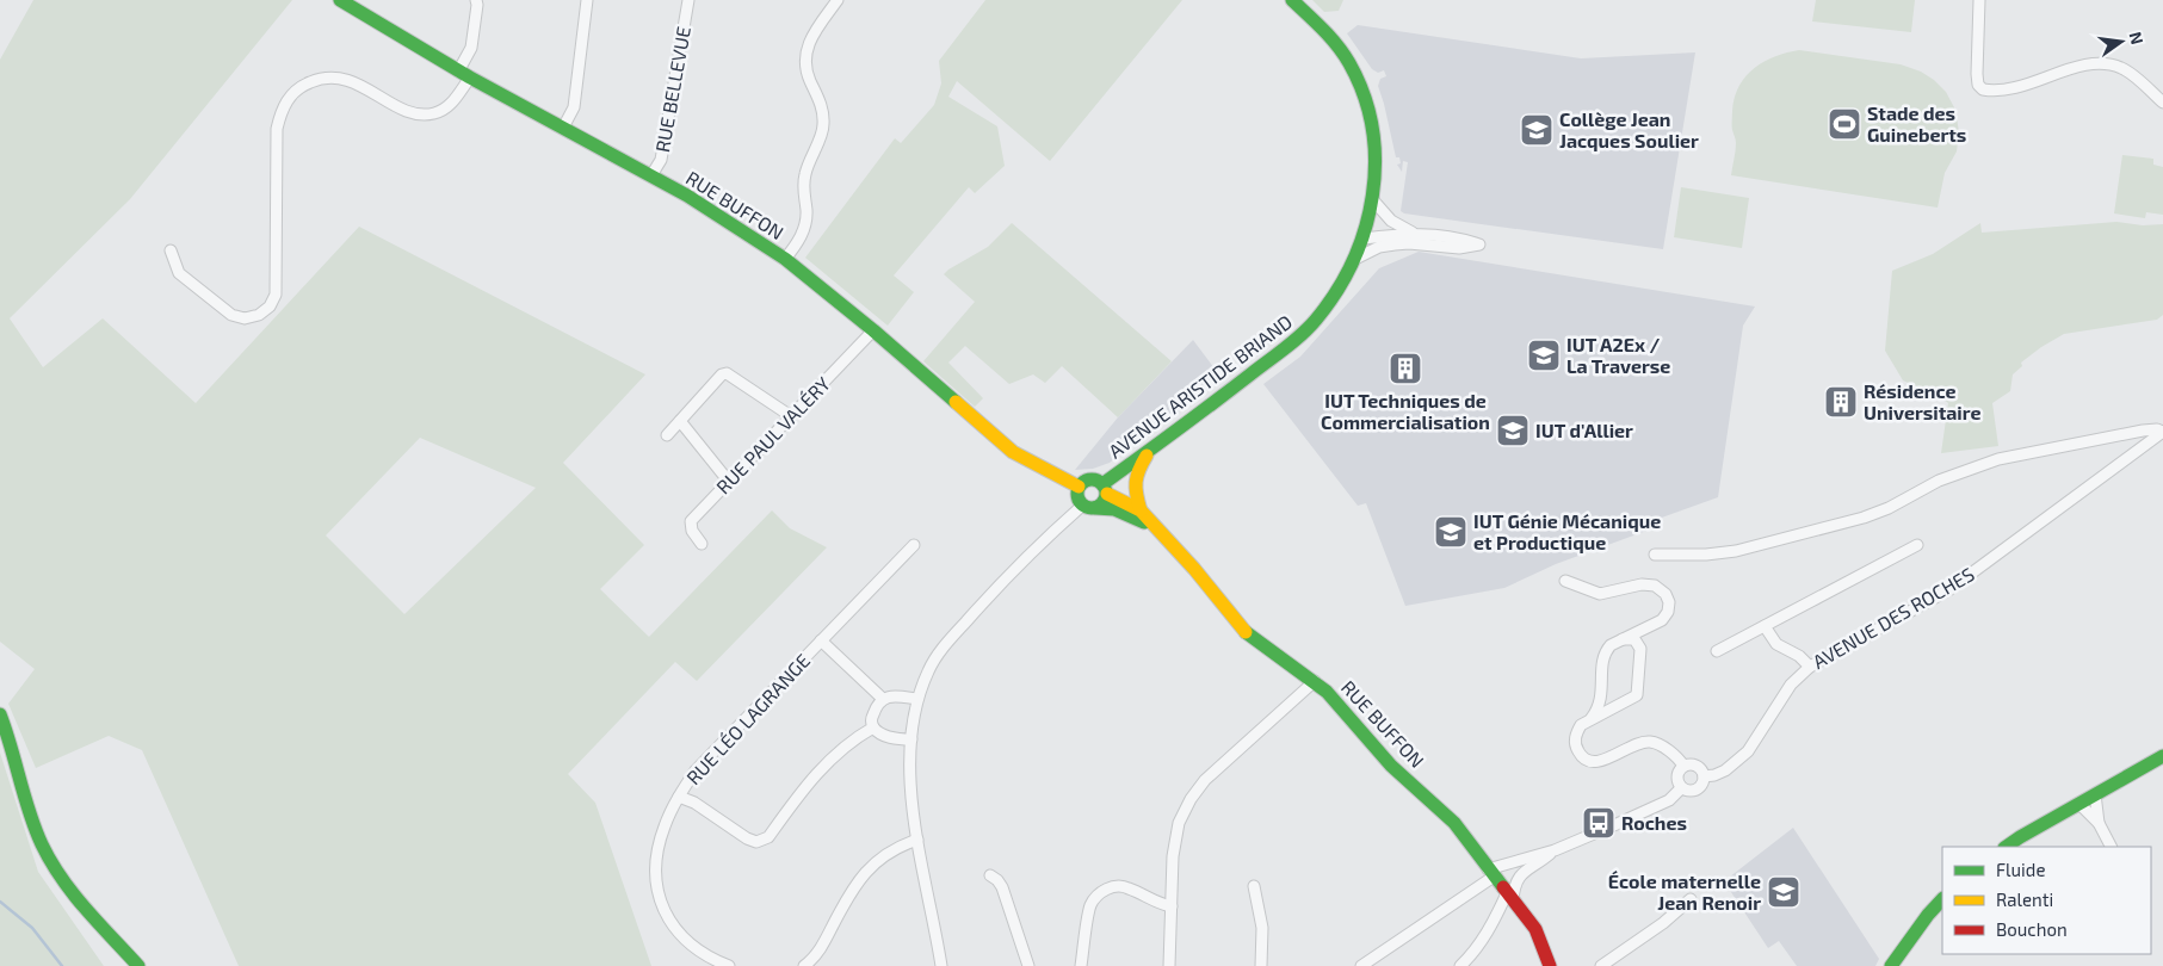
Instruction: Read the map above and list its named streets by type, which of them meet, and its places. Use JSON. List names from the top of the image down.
{
  "streets": {
    "main road": ["RUE BUFFON", "AVENUE ARISTIDE BRIAND"],
    "street": [
      "RUE BELLEVUE",
      "RUE PAUL VALÉRY",
      "AVENUE DES ROCHES",
      "RUE LÉO LAGRANGE"
    ]
  },
  "crossings": [
    ["RUE BELLEVUE", "RUE BUFFON"],
    ["RUE BUFFON", "AVENUE ARISTIDE BRIAND"],
    ["RUE BUFFON", "RUE PAUL VALÉRY"]
  ],
  "places": {
    "sports": ["Stade des Guineberts"],
    "school or university": [
      "Collège Jean Jacques Soulier",
      "IUT A2Ex / La Traverse",
      "IUT d'Allier",
      "IUT Génie Mécanique et Productique",
      "École maternelle Jean Renoir"
    ],
    "building": ["IUT Techniques de Commercialisation", "Résidence Universitaire"],
    "bus stop": ["Roches"]
  },
  "legend": ["Fluide", "Ralenti", "Bouchon"],
  "north": "right"
}
